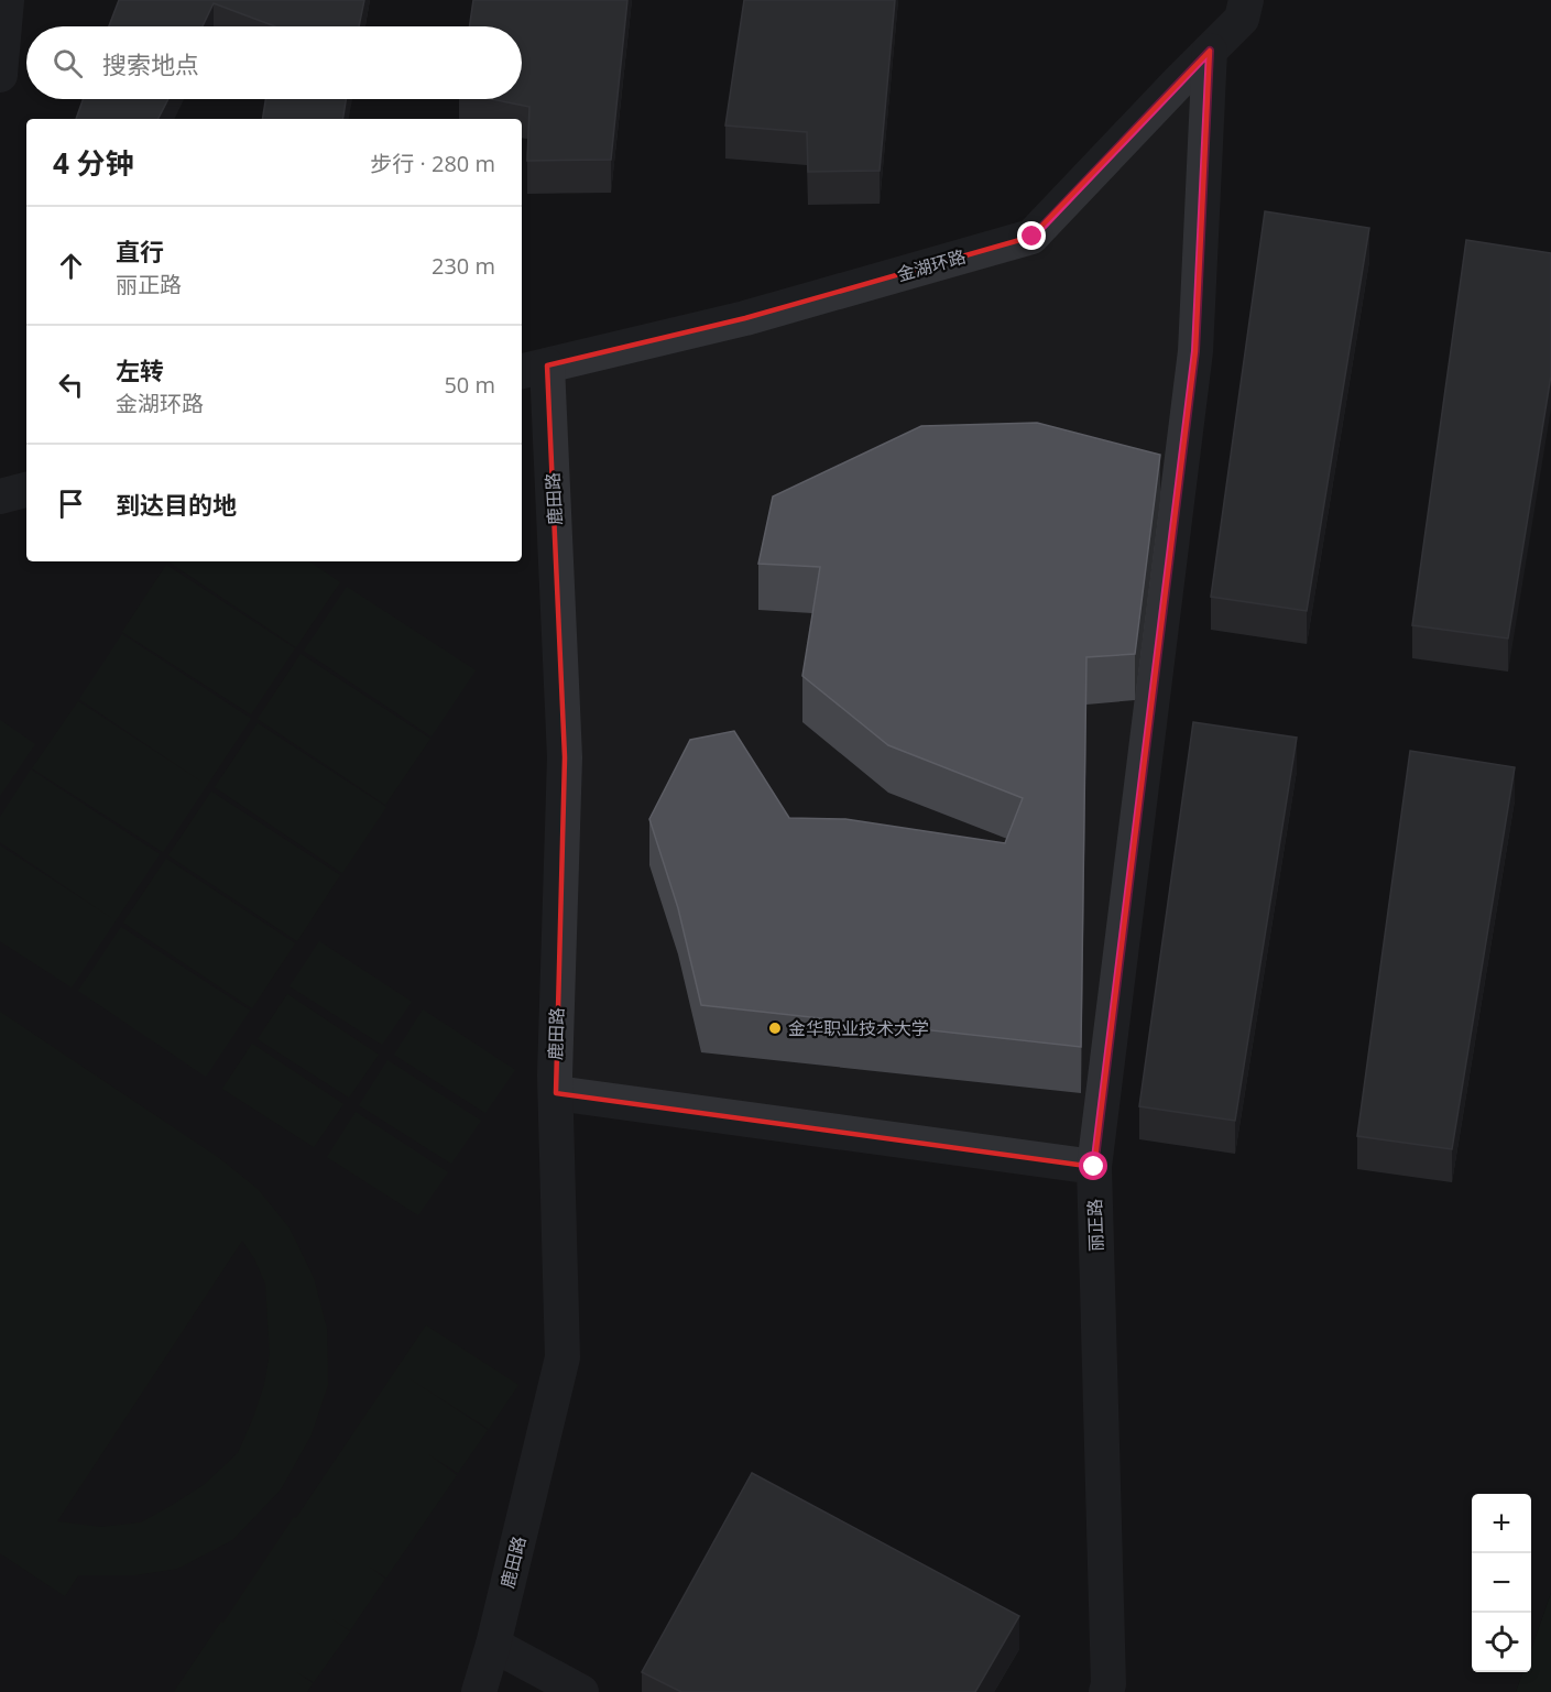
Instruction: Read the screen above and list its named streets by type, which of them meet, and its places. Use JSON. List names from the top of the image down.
{
  "streets": {
    "street": ["金湖环路", "鹿田路", "丽正路"]
  },
  "crossings": [
    ["金湖环路", "鹿田路"],
    ["金湖环路", "丽正路"]
  ],
  "places": ["金华职业技术大学"],
  "page": {
    "search": "搜索地点",
    "heading": ["4 分钟", "步行 · 280 m"],
    "list": [
      ["直行", "丽正路", "230 m"],
      ["左转", "金湖环路", "50 m"],
      "到达目的地"
    ],
    "map_buttons": ["+", "−"]
  }
}
